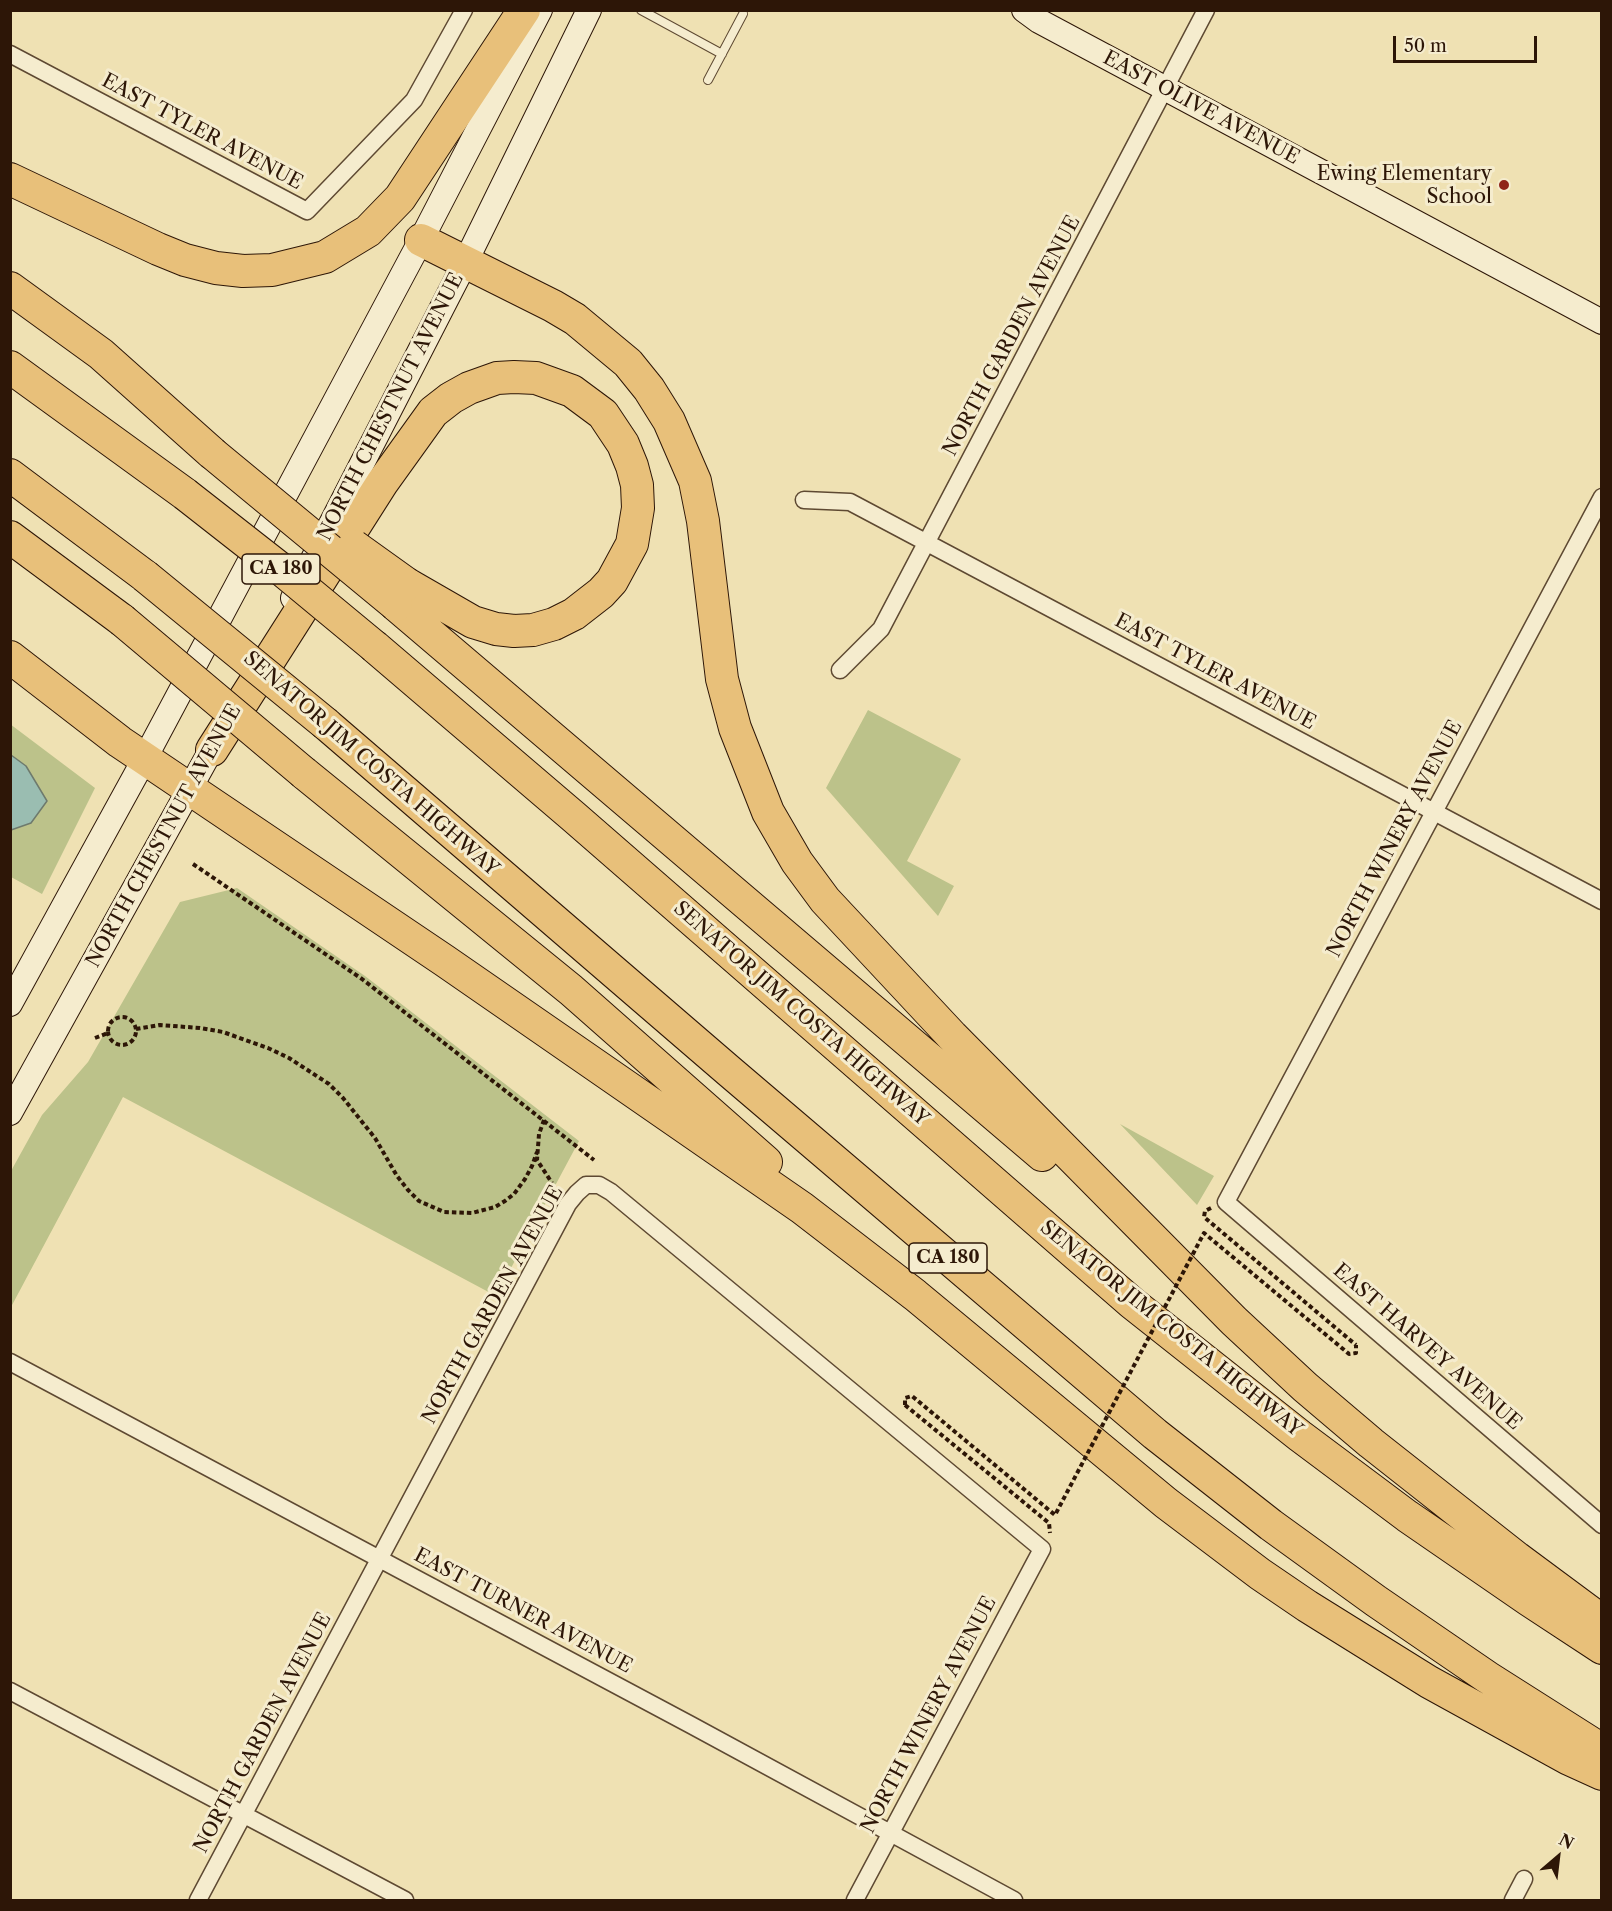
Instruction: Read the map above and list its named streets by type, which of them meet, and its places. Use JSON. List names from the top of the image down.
{
  "streets": {
    "highway": ["CA 180", "SENATOR JIM COSTA HIGHWAY"],
    "main road": ["EAST OLIVE AVENUE", "NORTH CHESTNUT AVENUE"],
    "street": [
      "EAST TYLER AVENUE",
      "NORTH GARDEN AVENUE",
      "NORTH WINERY AVENUE",
      "EAST HARVEY AVENUE",
      "EAST TURNER AVENUE"
    ]
  },
  "crossings": [
    ["EAST OLIVE AVENUE", "NORTH GARDEN AVENUE"],
    ["EAST TYLER AVENUE", "NORTH GARDEN AVENUE"],
    ["EAST TYLER AVENUE", "NORTH WINERY AVENUE"],
    ["NORTH GARDEN AVENUE", "NORTH WINERY AVENUE"],
    ["NORTH GARDEN AVENUE", "EAST TURNER AVENUE"],
    ["NORTH WINERY AVENUE", "EAST HARVEY AVENUE"],
    ["NORTH WINERY AVENUE", "EAST TURNER AVENUE"]
  ],
  "places": ["Ewing Elementary School"],
  "scale_bar": "50 m",
  "north": "top right"
}
